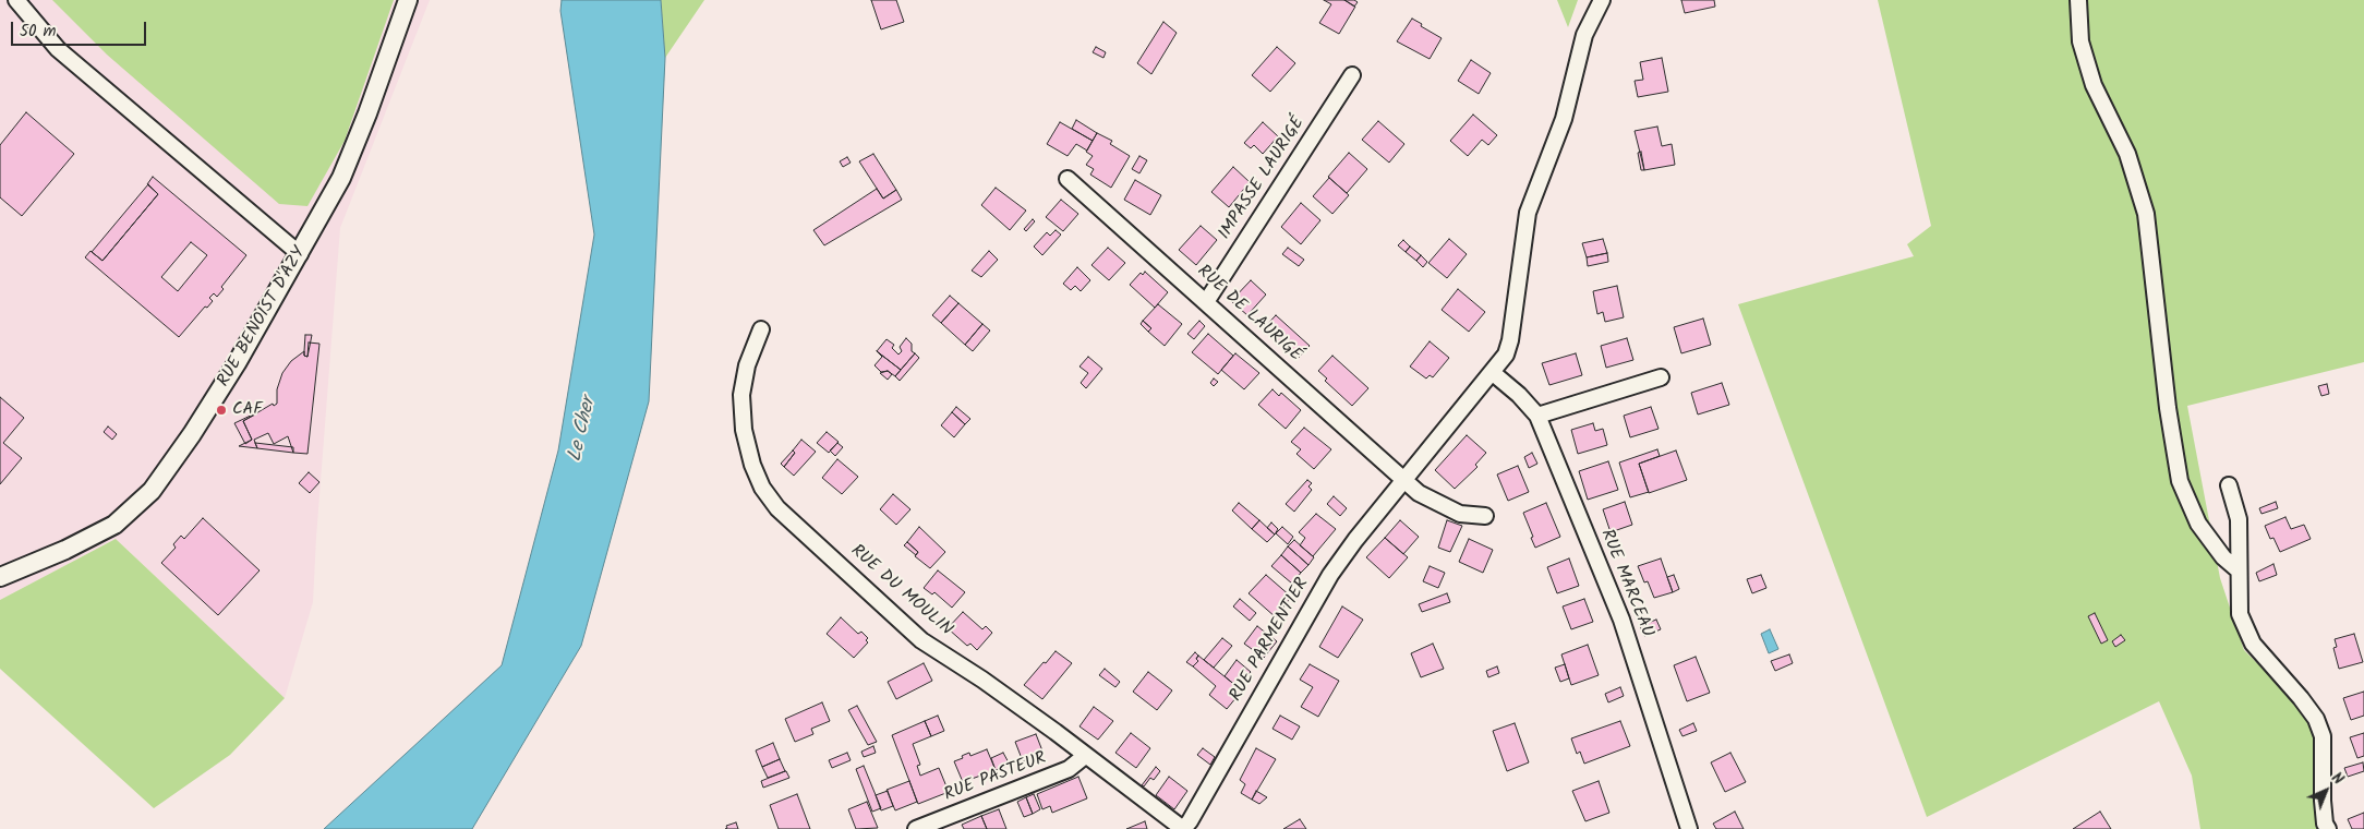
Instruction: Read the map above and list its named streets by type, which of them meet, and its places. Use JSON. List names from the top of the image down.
{
  "streets": {
    "street": [
      "IMPASSE LAURIGÉ",
      "RUE DE LAURIGÉ",
      "RUE BENOIST D'AZY",
      "RUE MARCEAU",
      "RUE DU MOULIN",
      "RUE PARMENTIER",
      "RUE PASTEUR"
    ]
  },
  "crossings": [
    ["IMPASSE LAURIGÉ", "RUE DE LAURIGÉ"],
    ["RUE DE LAURIGÉ", "RUE PARMENTIER"],
    ["RUE MARCEAU", "RUE PARMENTIER"],
    ["RUE DU MOULIN", "RUE PARMENTIER"],
    ["RUE DU MOULIN", "RUE PASTEUR"]
  ],
  "water": ["Le Cher"],
  "places": ["CAF"],
  "scale_bar": "50 m",
  "north": "top right"
}
